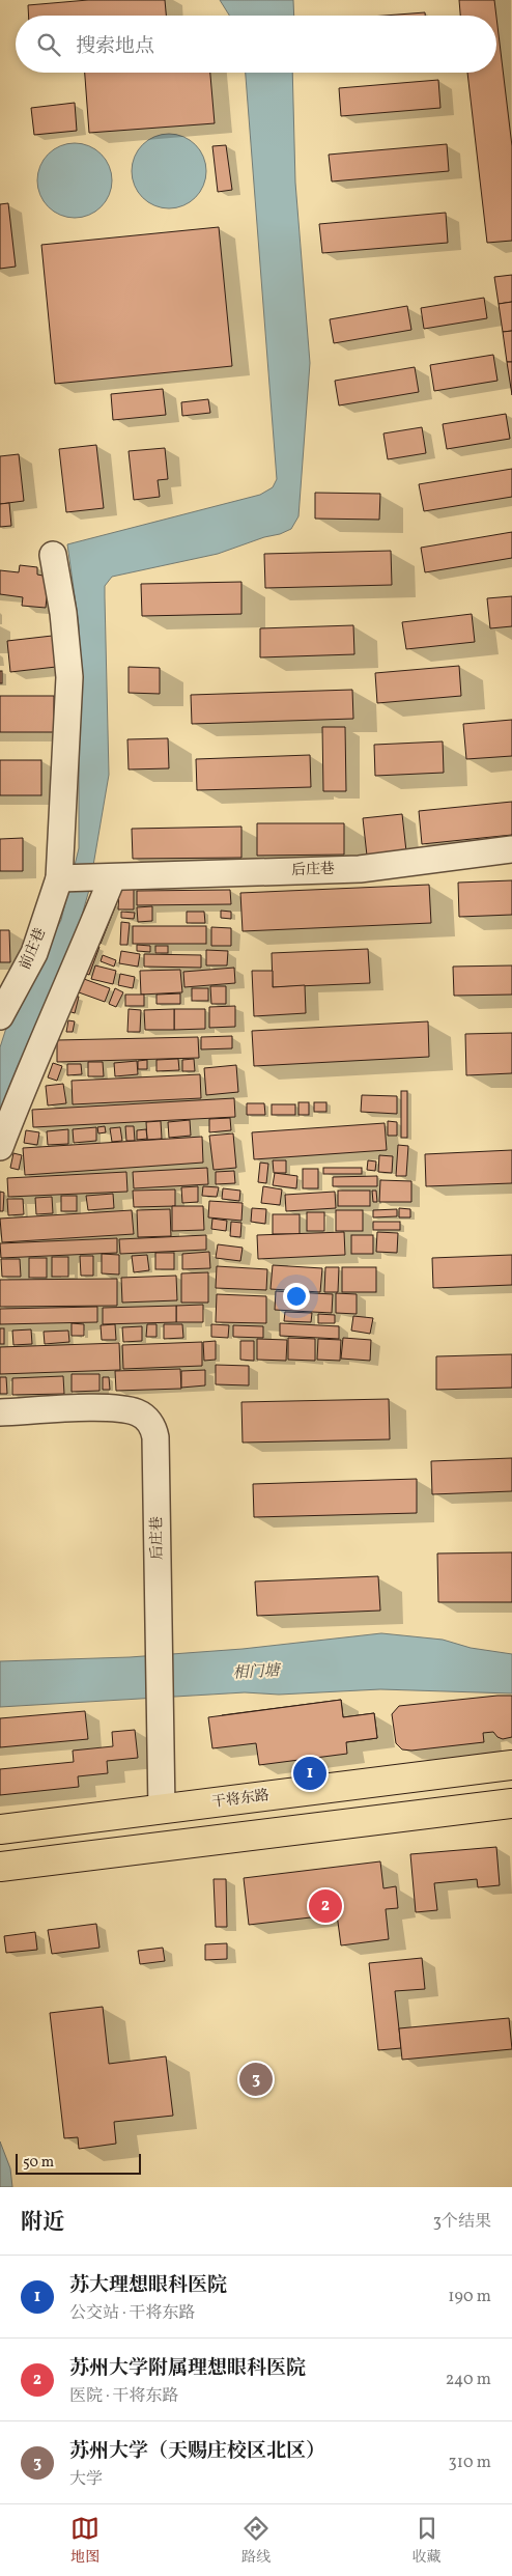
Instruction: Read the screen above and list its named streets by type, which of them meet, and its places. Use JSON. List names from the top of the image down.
{
  "streets": {
    "main road": ["干将东路"],
    "street": ["后庄巷", "前庄巷"]
  },
  "crossings": [
    ["后庄巷", "前庄巷"],
    ["后庄巷", "干将东路"]
  ],
  "water": ["相门塘"],
  "scale_bar": "50 m",
  "page": {
    "search": "搜索地点",
    "pins": ["1", "2", "3"],
    "scale": "50 m",
    "heading": ["附近", "3个结果"],
    "list": [
      {
        "mark": "1",
        "name": "苏大理想眼科医院",
        "note": "公交站 · 干将东路",
        "value": "190 m"
      },
      {
        "mark": "2",
        "name": "苏州大学附属理想眼科医院",
        "note": "医院 · 干将东路",
        "value": "240 m"
      },
      {
        "mark": "3",
        "name": "苏州大学（天赐庄校区北区）",
        "note": "大学",
        "value": "310 m"
      }
    ],
    "nav": ["地图", "路线", "收藏"]
  }
}
